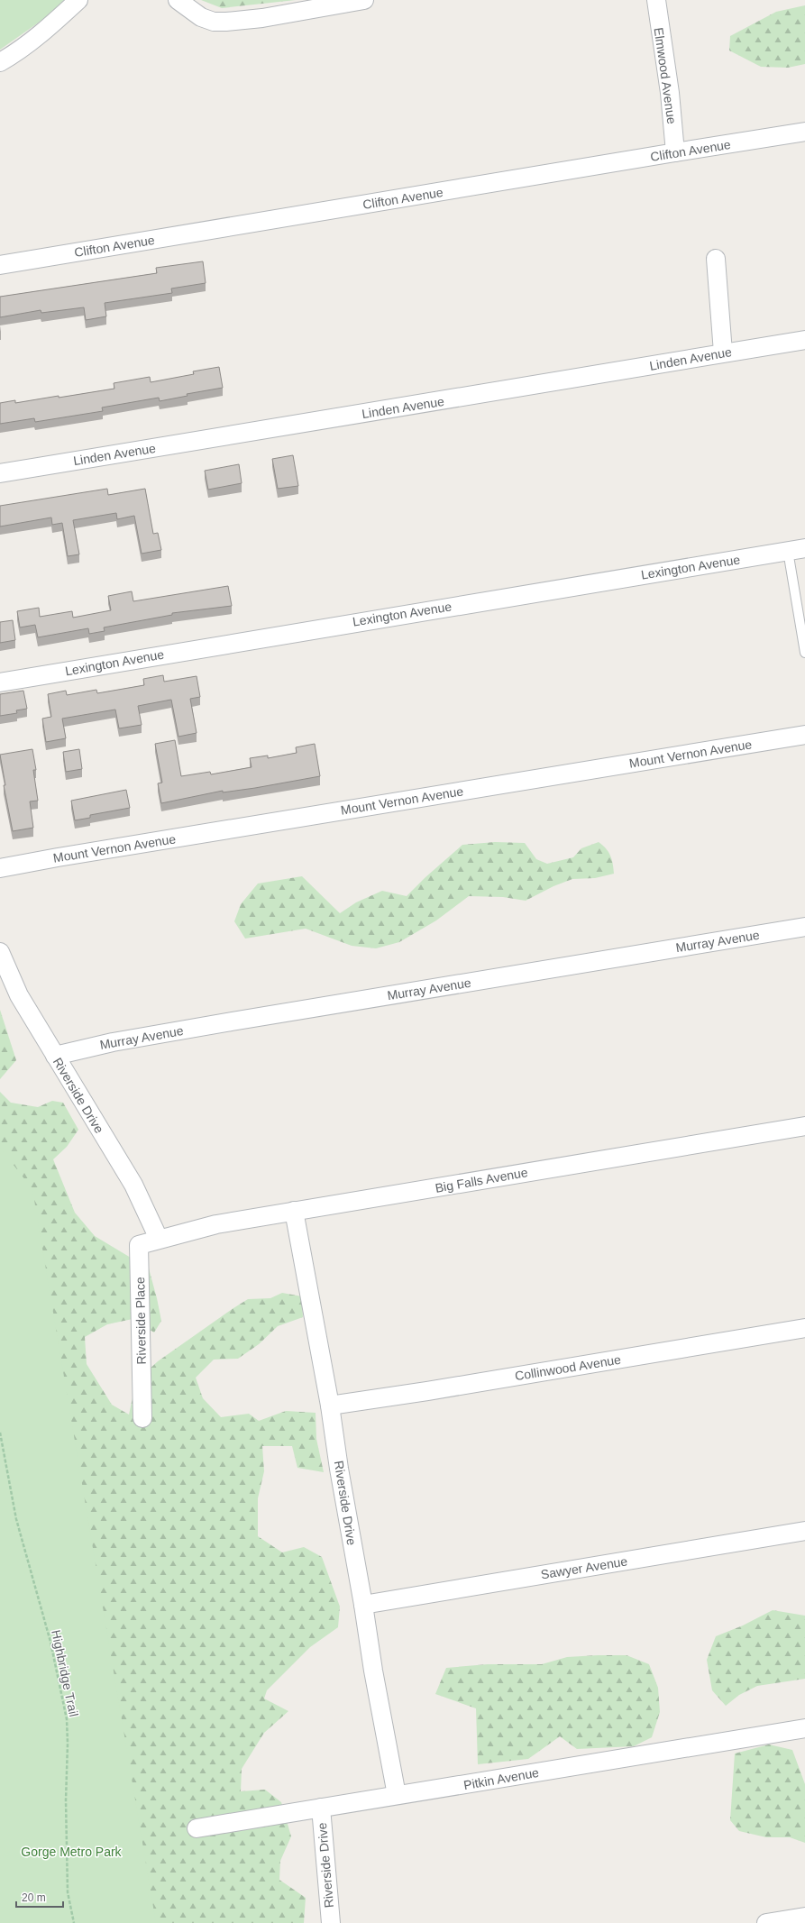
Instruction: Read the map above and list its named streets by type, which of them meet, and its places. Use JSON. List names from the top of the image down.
{
  "streets": {
    "street": [
      "Elmwood Avenue",
      "Clifton Avenue",
      "Linden Avenue",
      "Lexington Avenue",
      "Mount Vernon Avenue",
      "Murray Avenue",
      "Riverside Drive",
      "Big Falls Avenue",
      "Riverside Place",
      "Collinwood Avenue",
      "Sawyer Avenue",
      "Pitkin Avenue"
    ],
    "path": ["Highbridge Trail"]
  },
  "crossings": [
    ["Elmwood Avenue", "Clifton Avenue"],
    ["Murray Avenue", "Riverside Drive"],
    ["Riverside Drive", "Big Falls Avenue"],
    ["Riverside Drive", "Riverside Place"],
    ["Riverside Drive", "Collinwood Avenue"],
    ["Riverside Drive", "Sawyer Avenue"],
    ["Riverside Drive", "Pitkin Avenue"],
    ["Big Falls Avenue", "Riverside Place"]
  ],
  "parks": ["Gorge Metro Park"],
  "scale_bar": "20 m"
}
